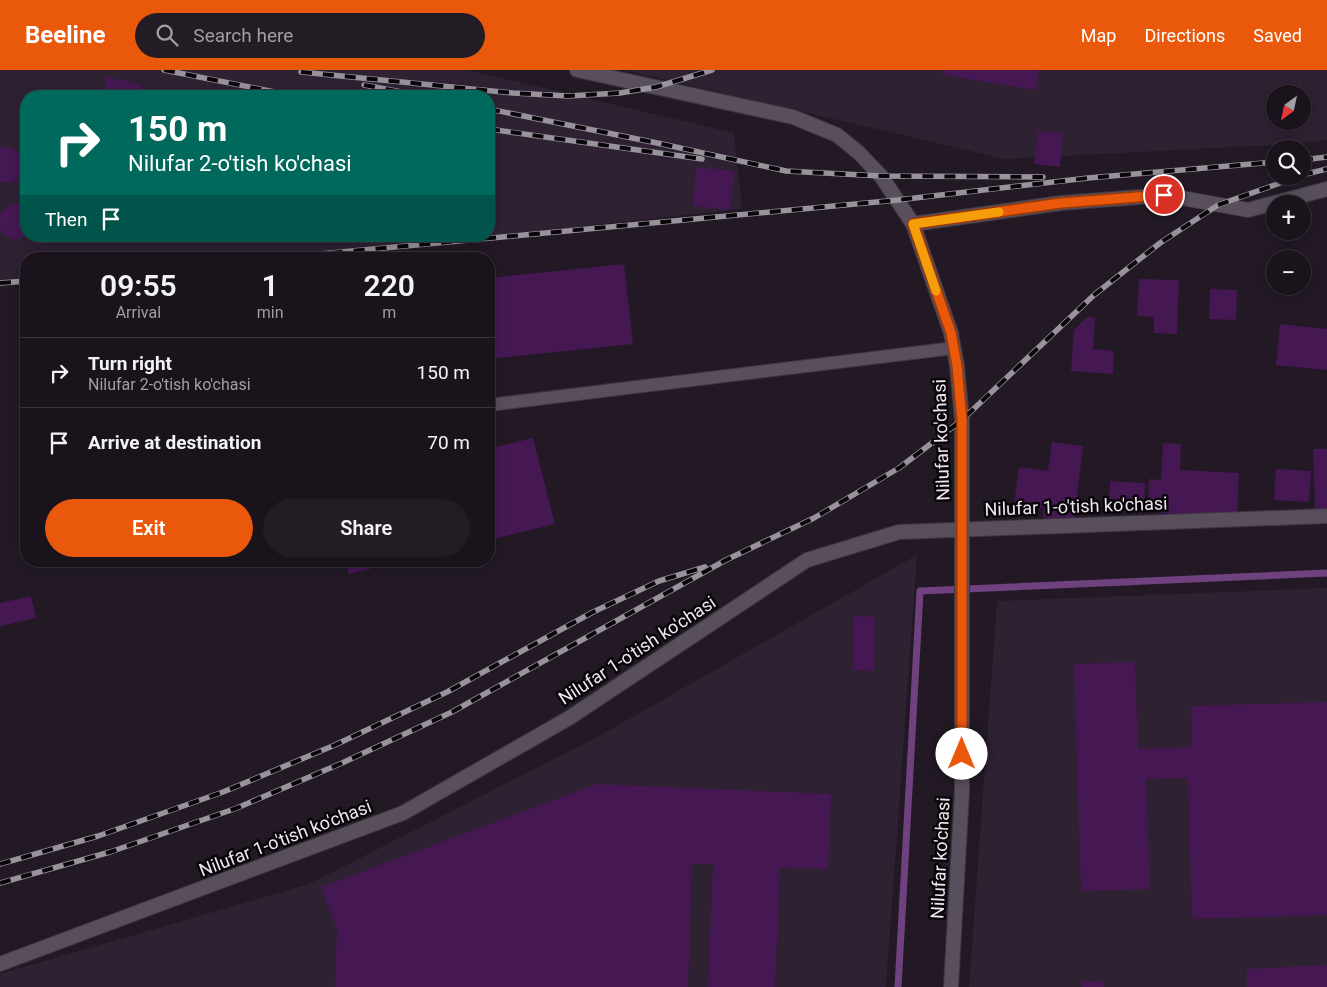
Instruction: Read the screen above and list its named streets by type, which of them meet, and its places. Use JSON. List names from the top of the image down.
{
  "streets": {
    "street": ["Nilufar ko'chasi", "Nilufar 1-o'tish ko'chasi"]
  },
  "crossings": [
    ["Nilufar ko'chasi", "Nilufar 1-o'tish ko'chasi"]
  ],
  "north": "bottom left",
  "page": {
    "header": "Beeline",
    "search": "Search here",
    "nav": ["Map", "Directions", "Saved"],
    "map_buttons": ["+", "−"],
    "turn": ["150 m", "Nilufar 2-o'tish ko'chasi"],
    "then": "Then",
    "eta": [
      "09:55",
      "Arrival",
      "1",
      "min",
      "220",
      "m"
    ],
    "list": [
      {
        "name": "Turn right",
        "note": "Nilufar 2-o'tish ko'chasi",
        "value": "150 m"
      },
      {
        "name": "Arrive at destination",
        "value": "70 m"
      }
    ],
    "buttons": ["Exit", "Share"]
  }
}
